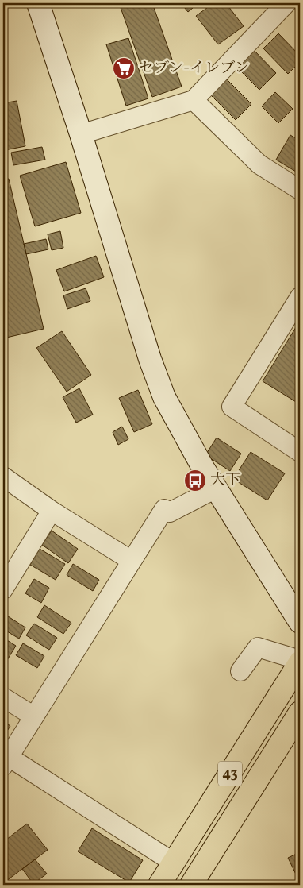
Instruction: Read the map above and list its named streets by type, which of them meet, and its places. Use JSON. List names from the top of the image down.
{
  "streets": {
    "main road": ["43"]
  },
  "places": {
    "supermarket": ["セブン-イレブン"],
    "bus stop": ["大下"]
  }
}
